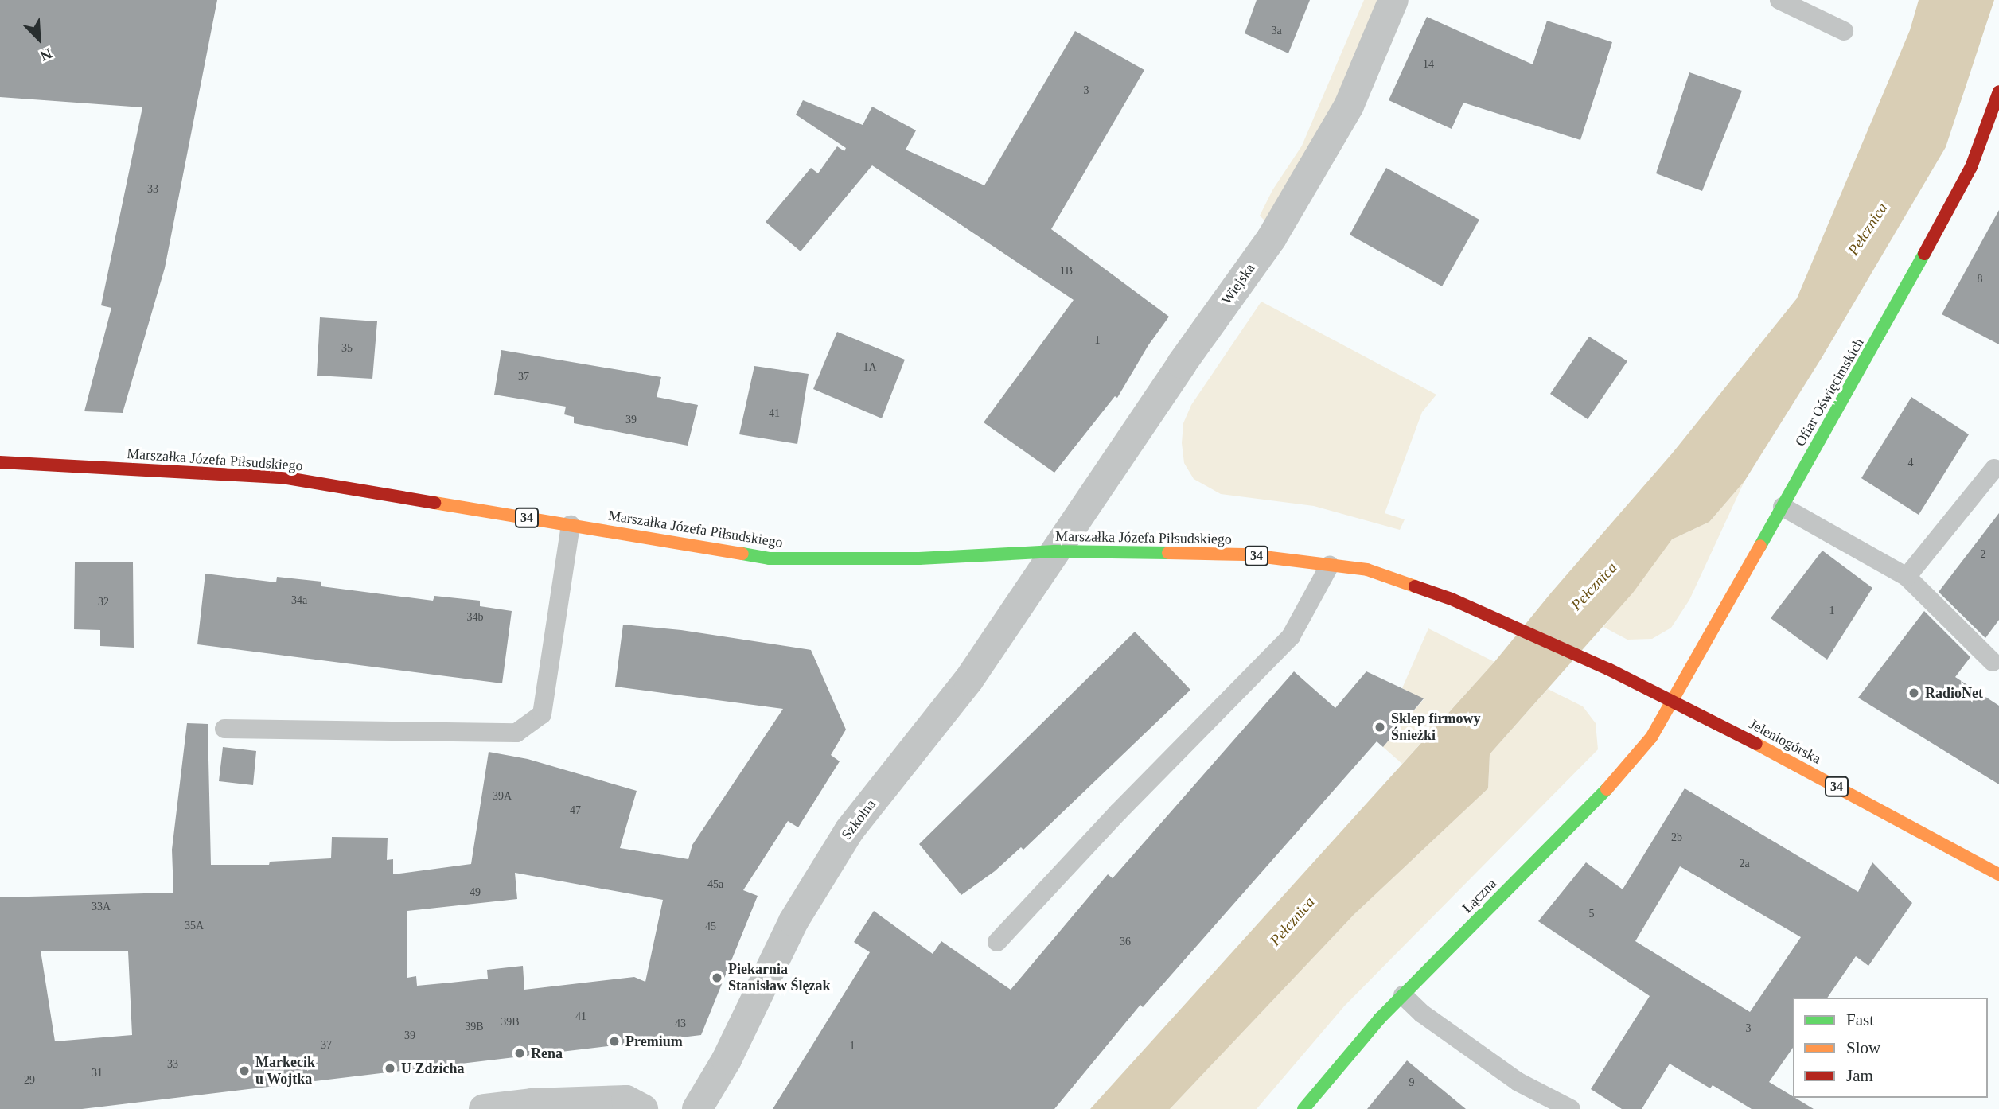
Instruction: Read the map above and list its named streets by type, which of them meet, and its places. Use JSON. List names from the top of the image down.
{
  "streets": {
    "main road": [
      "Ofiar Oświęcimskich",
      "Marszałka Józefa Piłsudskiego",
      "34",
      "Jeleniogórska",
      "Łączna"
    ],
    "street": ["Wiejska", "Szkolna"]
  },
  "crossings": [
    ["Wiejska", "Marszałka Józefa Piłsudskiego"],
    ["Wiejska", "Szkolna"],
    ["Ofiar Oświęcimskich", "Marszałka Józefa Piłsudskiego"],
    ["Ofiar Oświęcimskich", "Jeleniogórska"],
    ["Ofiar Oświęcimskich", "Łączna"],
    ["Marszałka Józefa Piłsudskiego", "Jeleniogórska"],
    ["Marszałka Józefa Piłsudskiego", "Szkolna"],
    ["Marszałka Józefa Piłsudskiego", "Łączna"],
    ["Jeleniogórska", "Łączna"]
  ],
  "water": ["Pełcznica"],
  "places": [
    "RadioNet",
    "Sklep firmowy Śnieżki",
    "Piekarnia Stanisław Ślęzak",
    "Premium",
    "Rena",
    "U Zdzicha",
    "Markecik u Wojtka"
  ],
  "house_numbers": [
    "3a",
    "14",
    "3",
    "33",
    "1B",
    "8",
    "1",
    "35",
    "1A",
    "37",
    "41",
    "39",
    "4",
    "2",
    "34a",
    "32",
    "1",
    "34b",
    "39A",
    "47",
    "2b",
    "2a",
    "45a",
    "49",
    "33A",
    "5",
    "35A",
    "45",
    "36",
    "41",
    "39B",
    "43",
    "39B",
    "3",
    "39",
    "37",
    "1",
    "33",
    "31",
    "29",
    "9"
  ],
  "legend": ["Fast", "Slow", "Jam"],
  "north": "bottom right"
}
